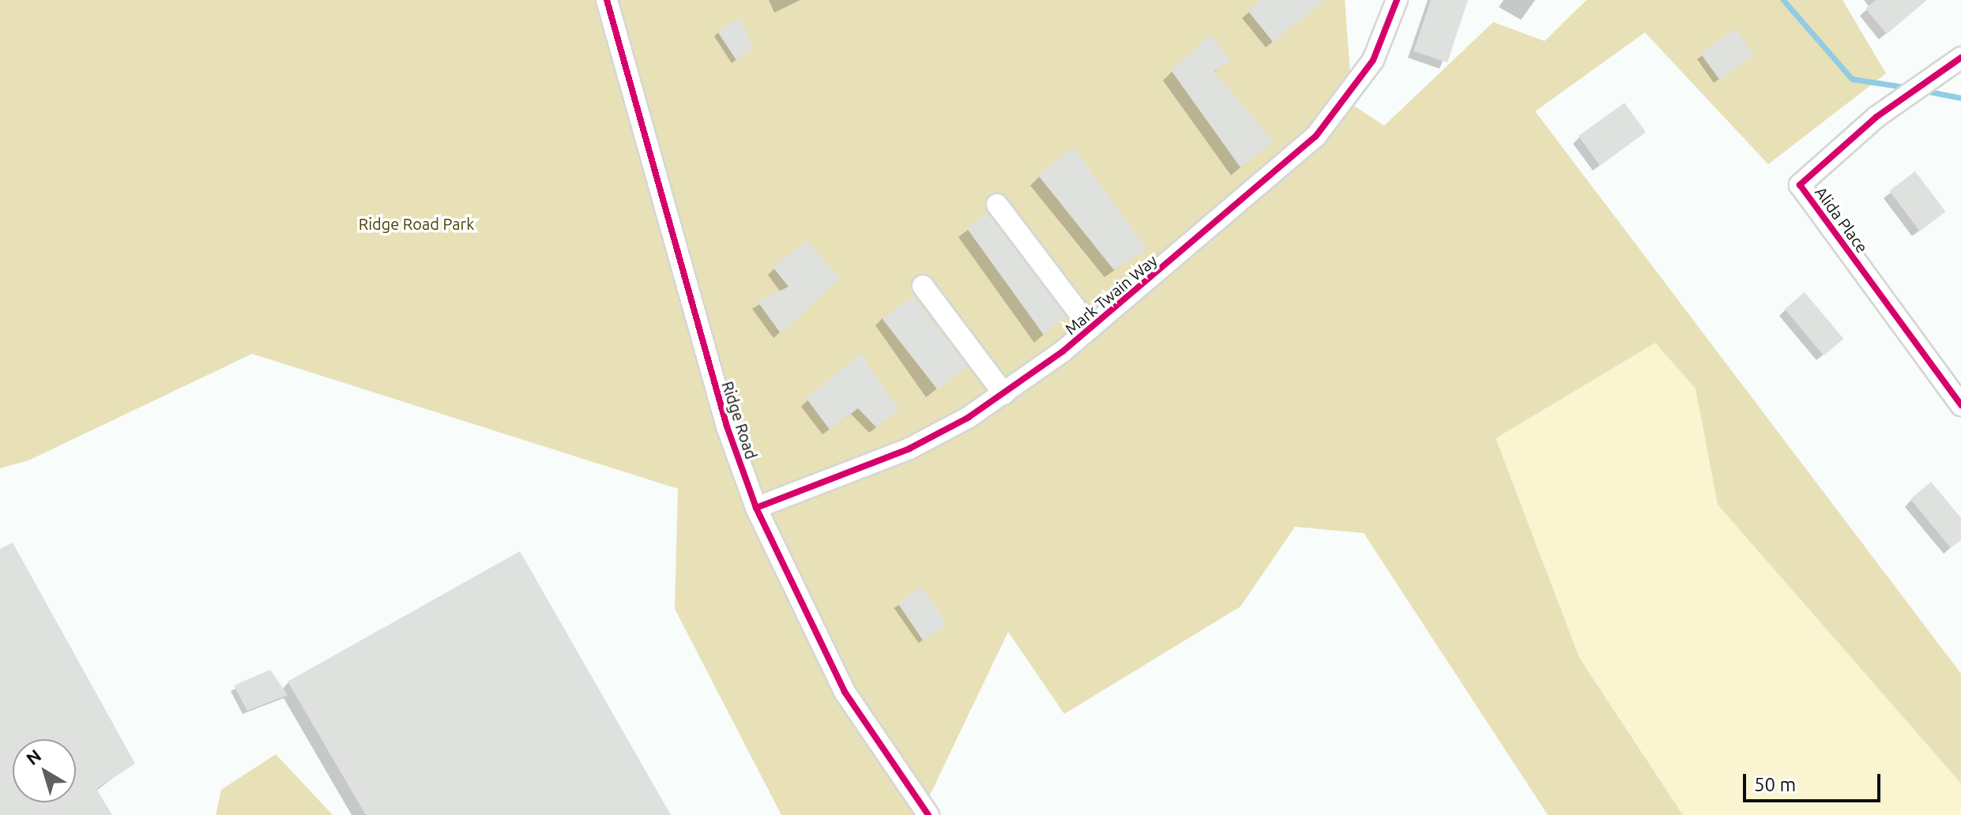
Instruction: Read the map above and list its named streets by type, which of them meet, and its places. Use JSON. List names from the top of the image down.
{
  "streets": {
    "street": ["Alida Place", "Mark Twain Way", "Ridge Road"]
  },
  "crossings": [
    ["Mark Twain Way", "Ridge Road"]
  ],
  "parks": ["Ridge Road Park"],
  "scale_bar": "50 m",
  "north": "top left"
}
